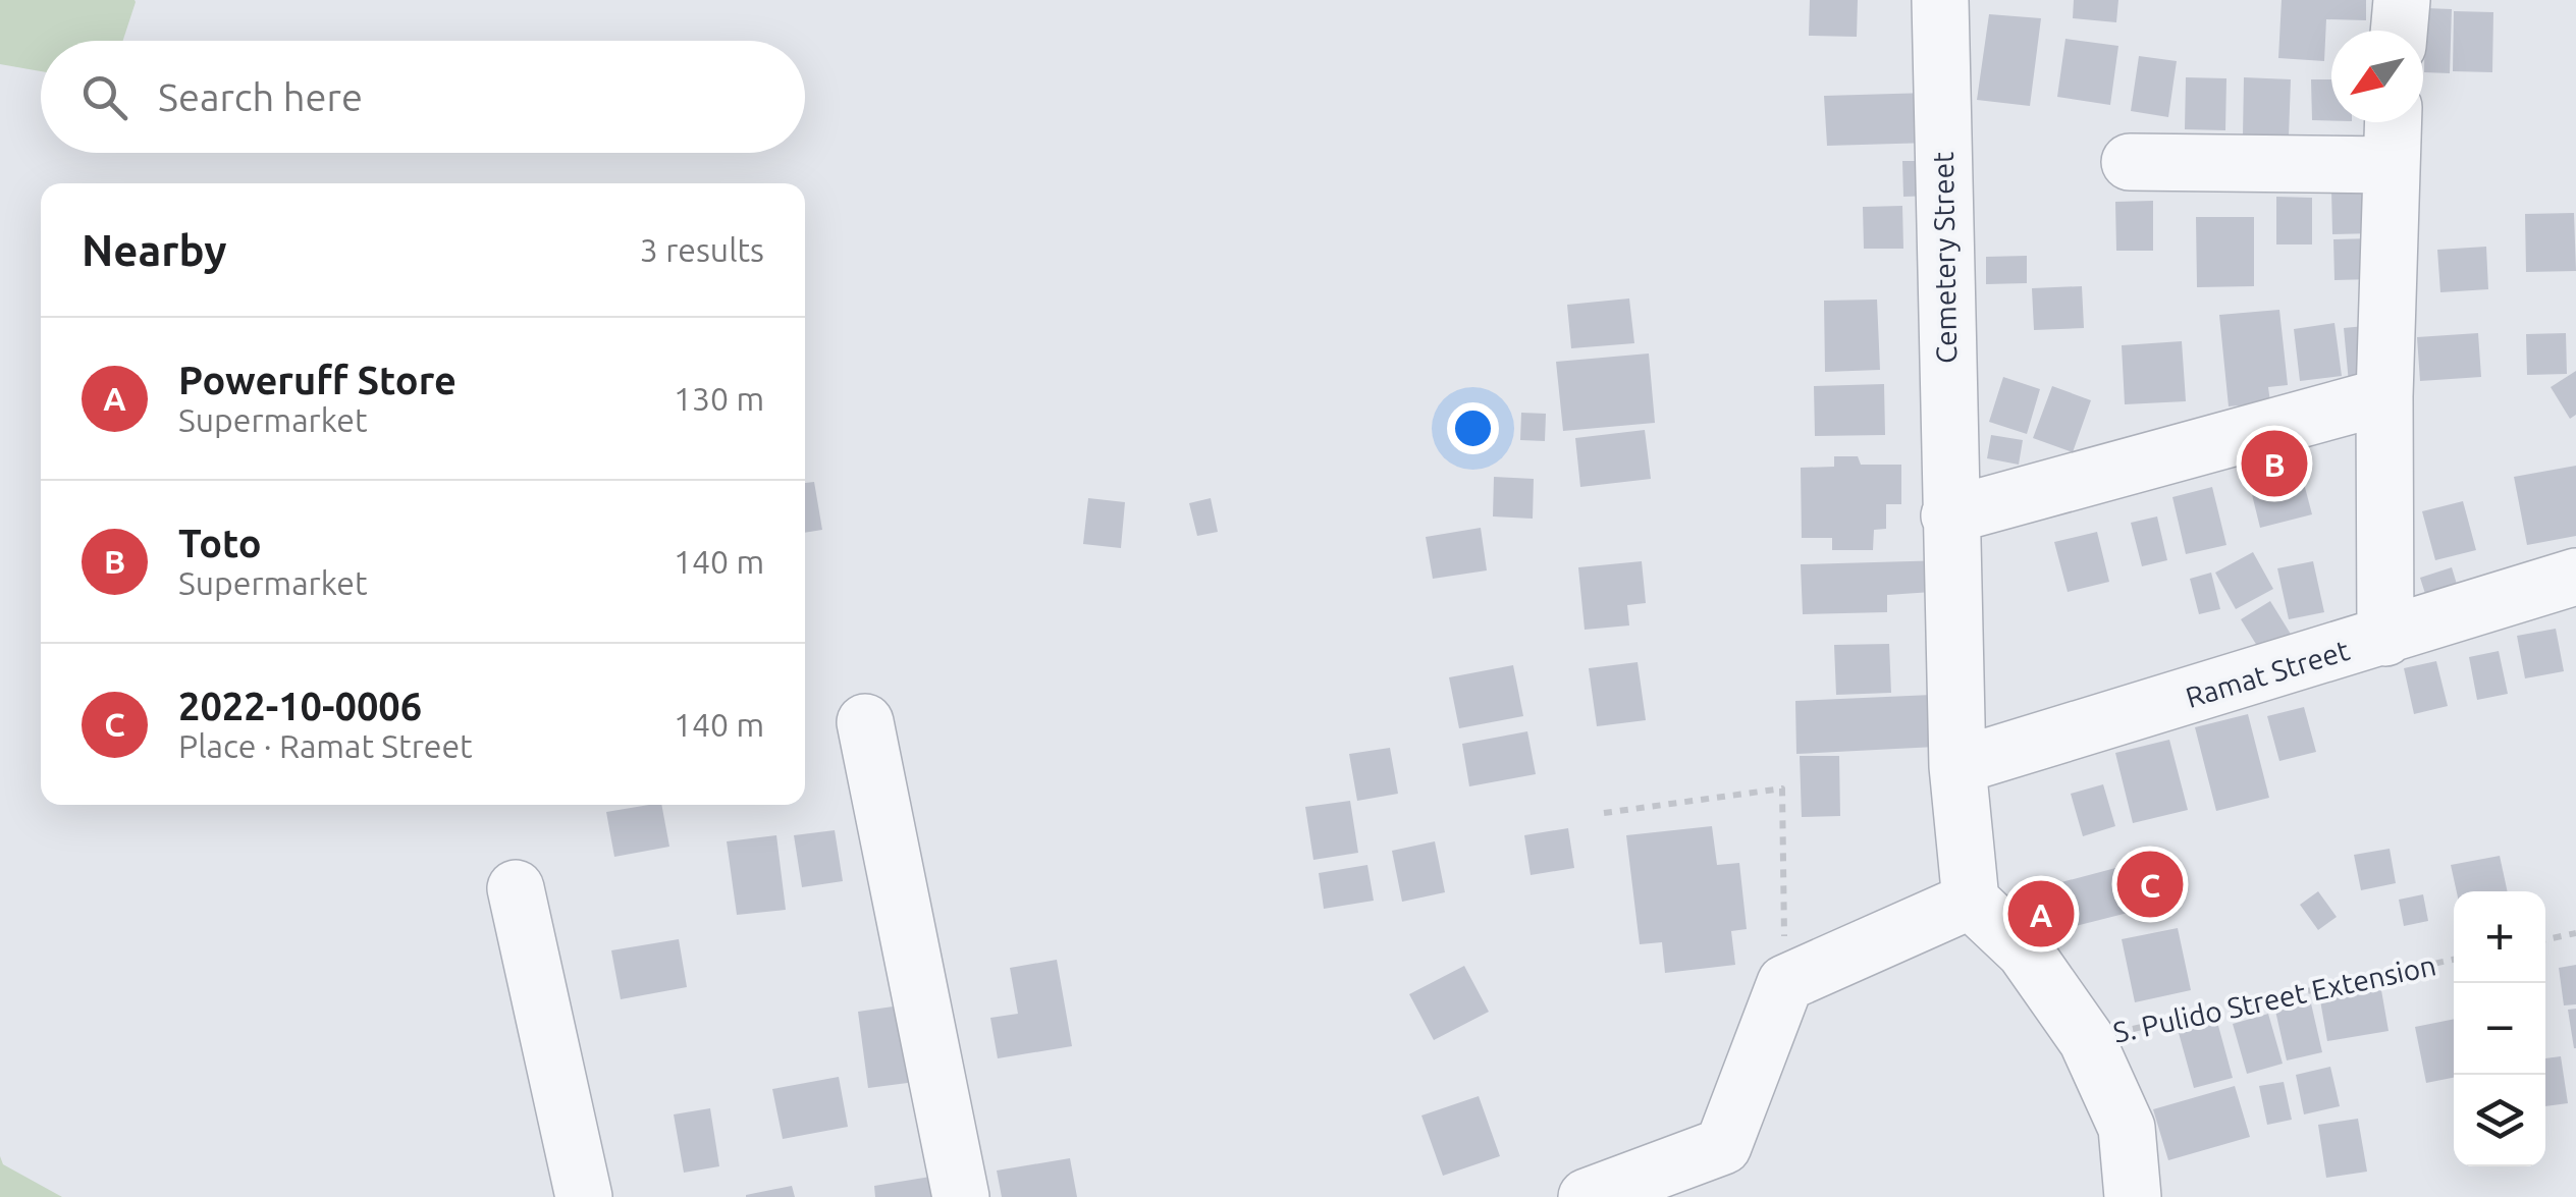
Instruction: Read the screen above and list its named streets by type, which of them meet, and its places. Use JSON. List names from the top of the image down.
{
  "streets": {
    "street": ["Cemetery Street", "Ramat Street"],
    "path": ["S. Pulido Street Extension"]
  },
  "crossings": [
    ["Cemetery Street", "Ramat Street"]
  ],
  "north": "bottom left",
  "page": {
    "search": "Search here",
    "heading": ["Nearby", "3 results"],
    "list": [
      {
        "mark": "A",
        "name": "Poweruff Store",
        "note": "Supermarket",
        "value": "130 m"
      },
      {
        "mark": "B",
        "name": "Toto",
        "note": "Supermarket",
        "value": "140 m"
      },
      {
        "mark": "C",
        "name": "2022-10-0006",
        "note": "Place · Ramat Street",
        "value": "140 m"
      }
    ],
    "pins": ["B", "C", "A"],
    "map_buttons": ["+", "−"]
  }
}
